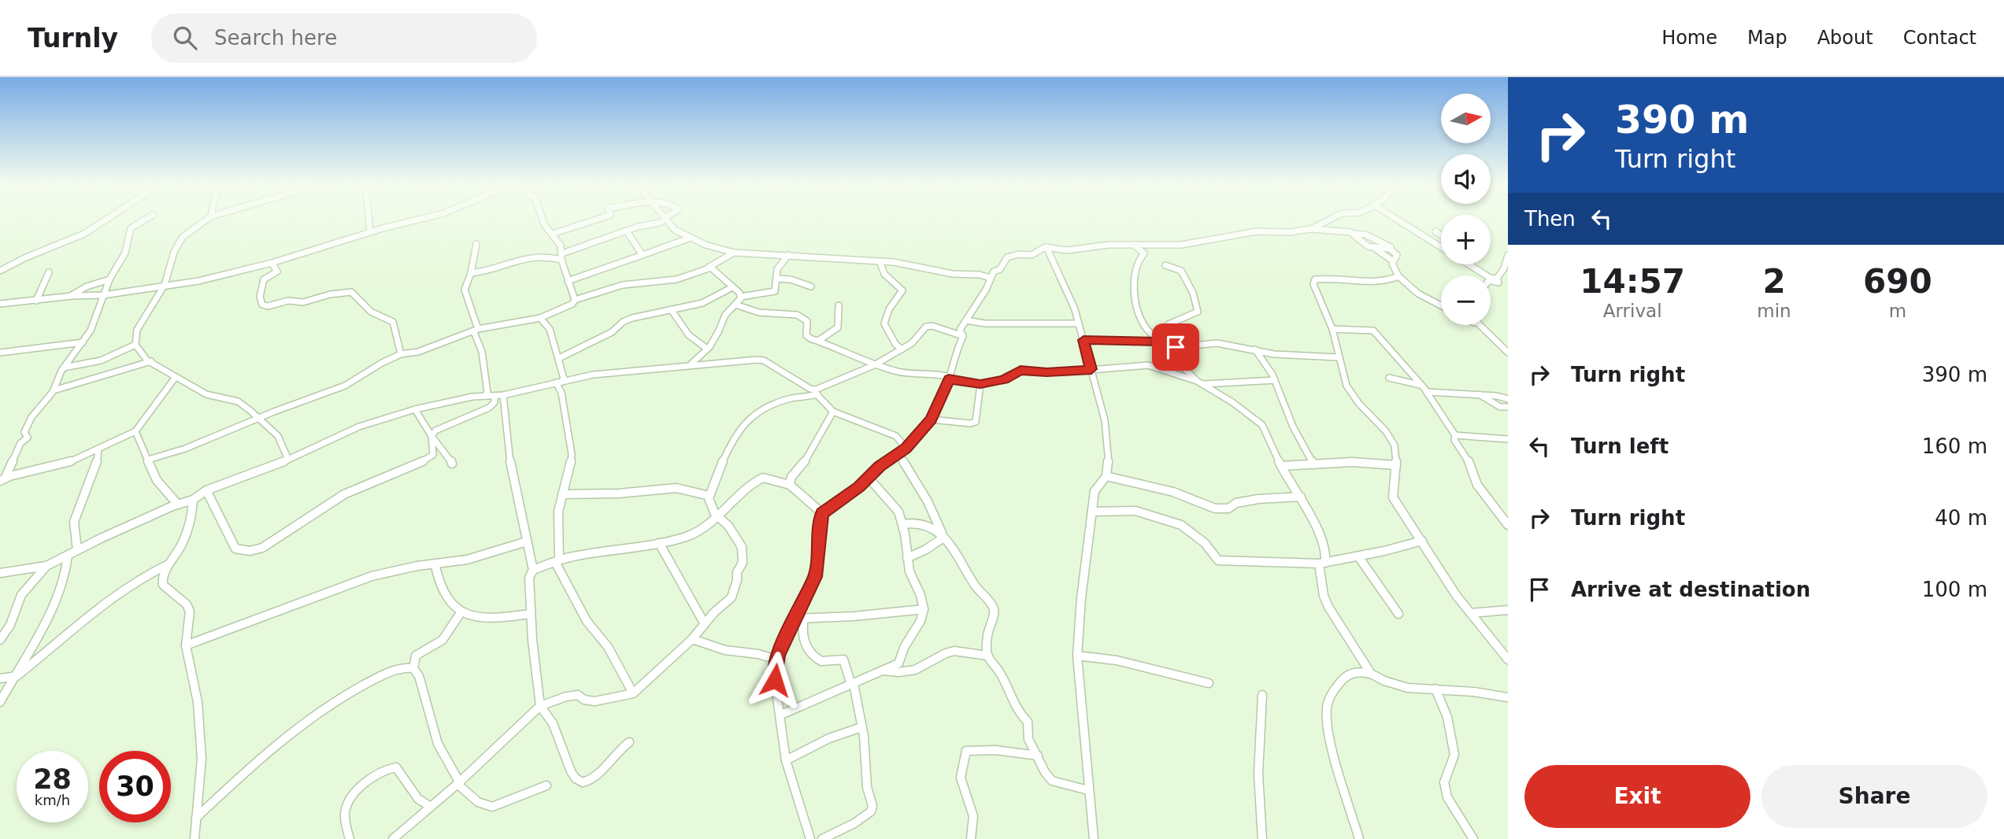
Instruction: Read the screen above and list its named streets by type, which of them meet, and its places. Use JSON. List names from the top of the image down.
{
  "north": "right",
  "page": {
    "header": "Turnly",
    "search": "Search here",
    "nav": [
      "Home",
      "Map",
      "About",
      "Contact"
    ],
    "turn": ["390 m", "Turn right"],
    "map_buttons": ["+", "−"],
    "then": "Then",
    "eta": [
      "14:57",
      "Arrival",
      "2",
      "min",
      "690",
      "m"
    ],
    "list": [
      {
        "name": "Turn right",
        "value": "390 m"
      },
      {
        "name": "Turn left",
        "value": "160 m"
      },
      {
        "name": "Turn right",
        "value": "40 m"
      },
      {
        "name": "Arrive at destination",
        "value": "100 m"
      }
    ],
    "speed": "28 km/h",
    "limit": "30",
    "buttons": ["Exit", "Share"]
  }
}
